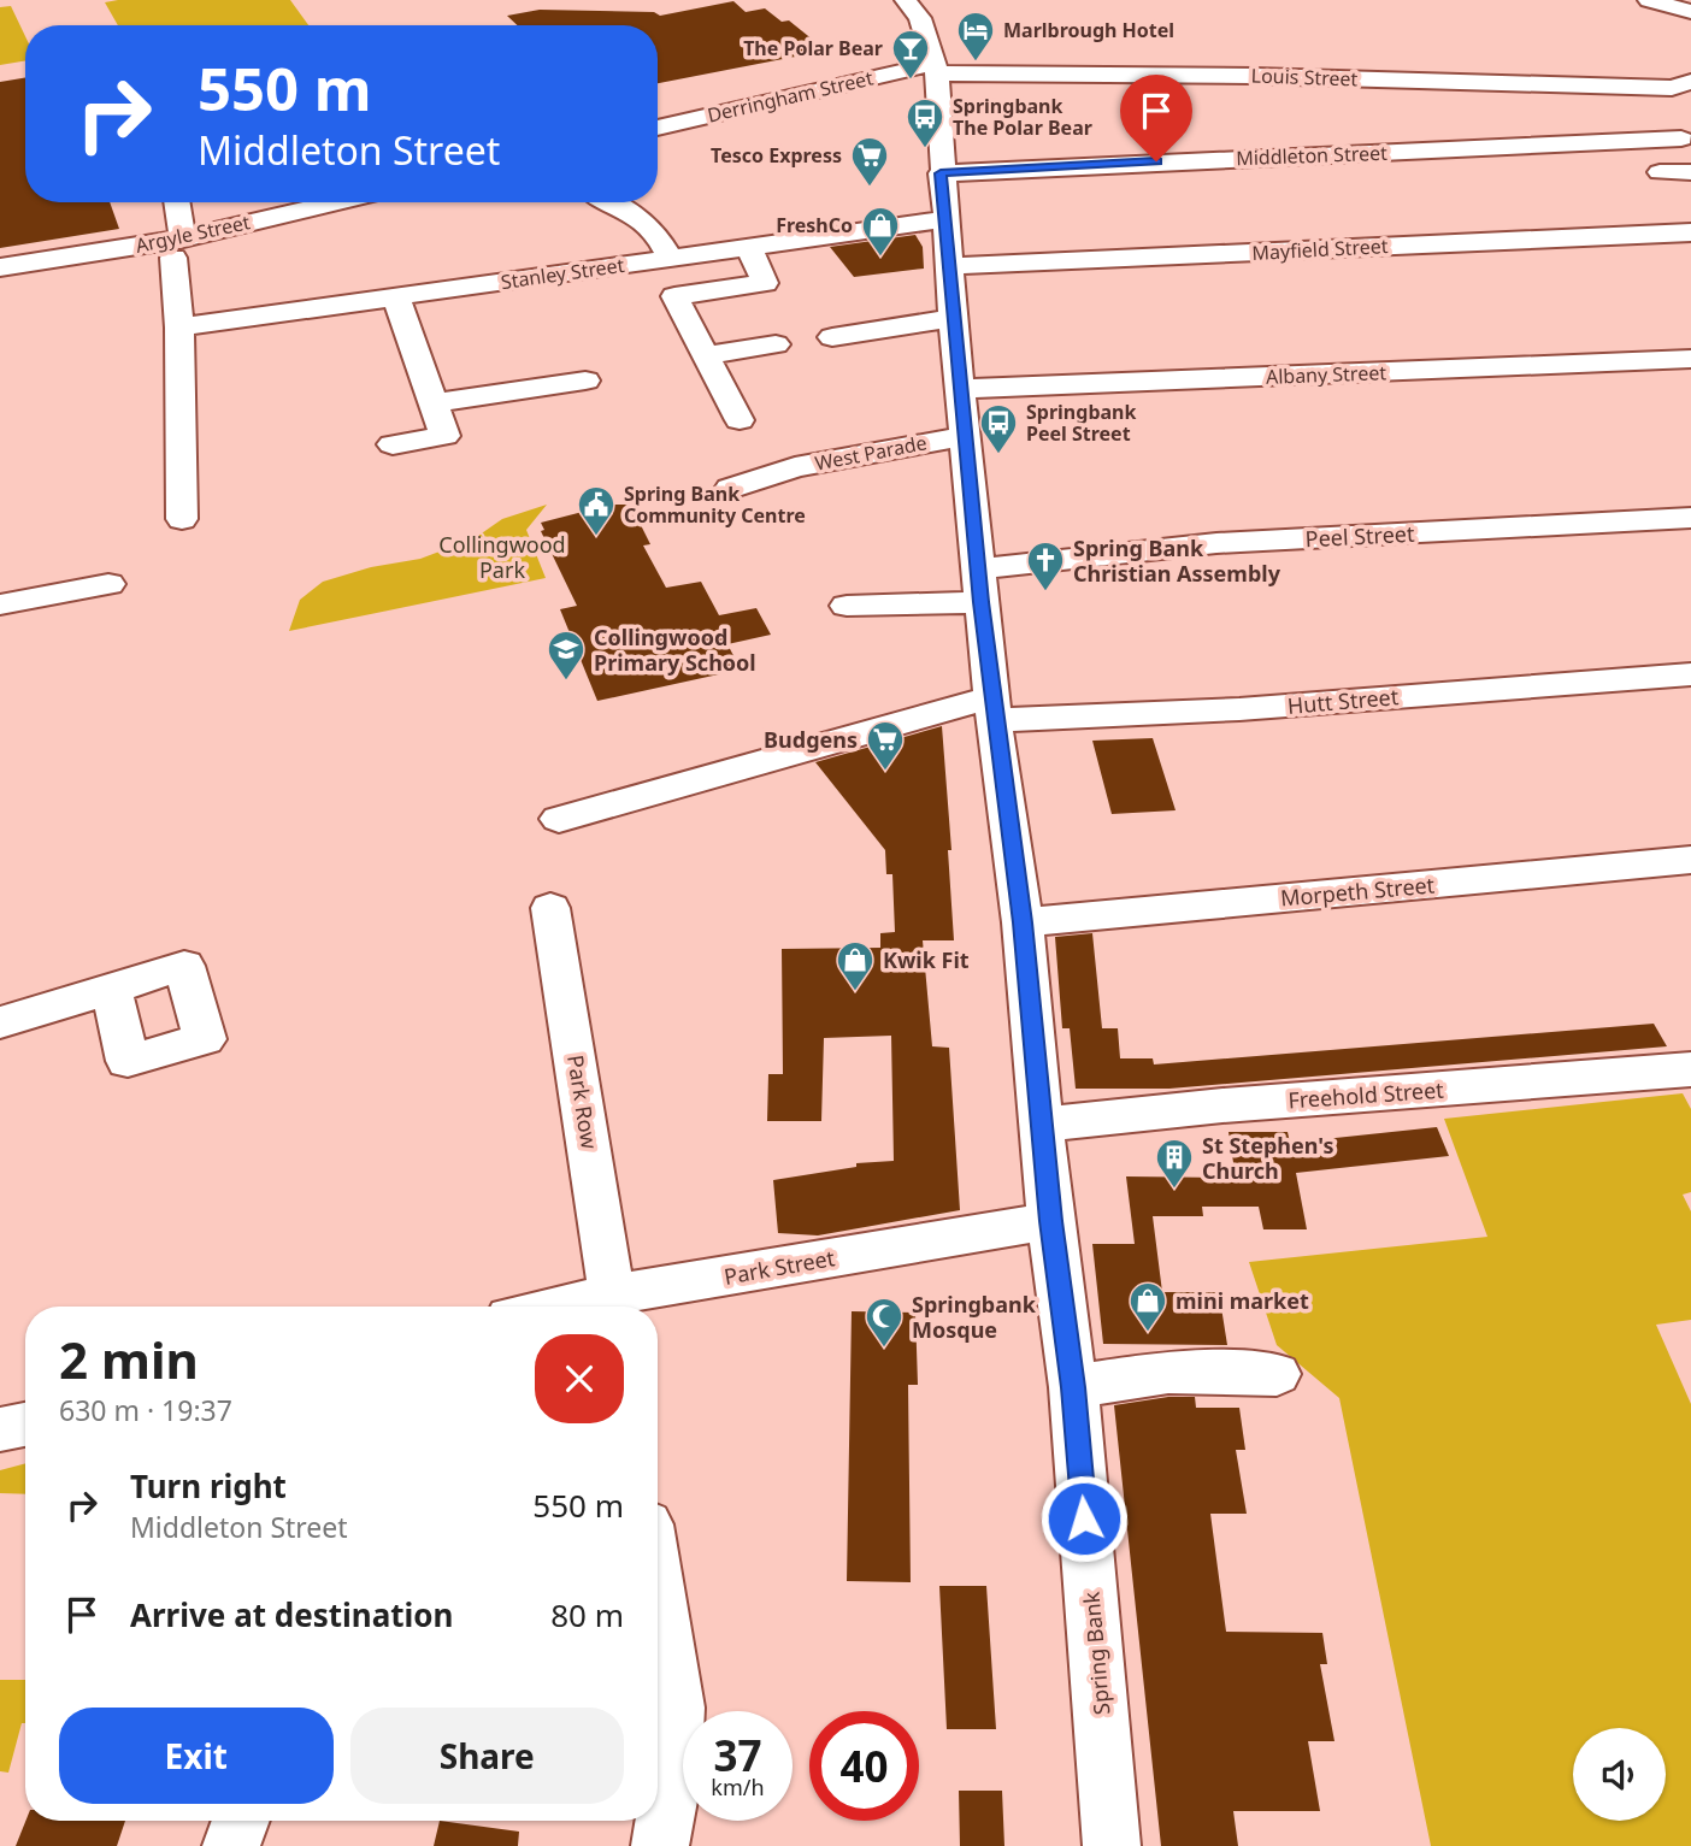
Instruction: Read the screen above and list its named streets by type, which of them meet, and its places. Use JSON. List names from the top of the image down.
{
  "streets": {
    "street": [
      "Louis Street",
      "Derringham Street",
      "Middleton Street",
      "Argyle Street",
      "Mayfield Street",
      "Stanley Street",
      "Albany Street",
      "West Parade",
      "Peel Street",
      "Hutt Street",
      "Morpeth Street",
      "Freehold Street",
      "Park Row",
      "Park Street",
      "Spring Bank"
    ]
  },
  "crossings": [
    ["Louis Street", "Derringham Street"],
    ["Louis Street", "Spring Bank"],
    ["Derringham Street", "Spring Bank"],
    ["Middleton Street", "Spring Bank"],
    ["Mayfield Street", "Spring Bank"],
    ["Stanley Street", "Spring Bank"],
    ["Albany Street", "Spring Bank"],
    ["West Parade", "Spring Bank"],
    ["Peel Street", "Spring Bank"],
    ["Hutt Street", "Spring Bank"],
    ["Morpeth Street", "Spring Bank"],
    ["Freehold Street", "Spring Bank"],
    ["Park Row", "Park Street"],
    ["Park Street", "Spring Bank"]
  ],
  "parks": ["Collingwood Park"],
  "places": {
    "hotel": ["Marlbrough Hotel"],
    "bar": ["The Polar Bear"],
    "bus stop": ["Springbank The Polar Bear", "Springbank Peel Street"],
    "supermarket": ["Tesco Express", "Budgens"],
    "shop": ["FreshCo", "Kwik Fit", "mini market"],
    "public building": ["Spring Bank Community Centre"],
    "church": ["Spring Bank Christian Assembly"],
    "school or university": ["Collingwood Primary School"],
    "building": ["St Stephen's Church"],
    "mosque": ["Springbank Mosque"]
  },
  "page": {
    "turn": ["550 m", "Middleton Street"],
    "heading": ["2 min", "630 m · 19:37"],
    "list": [
      {
        "name": "Turn right",
        "note": "Middleton Street",
        "value": "550 m"
      },
      {
        "name": "Arrive at destination",
        "value": "80 m"
      }
    ],
    "buttons": ["Exit", "Share"],
    "speed": "37 km/h",
    "limit": "40"
  }
}
